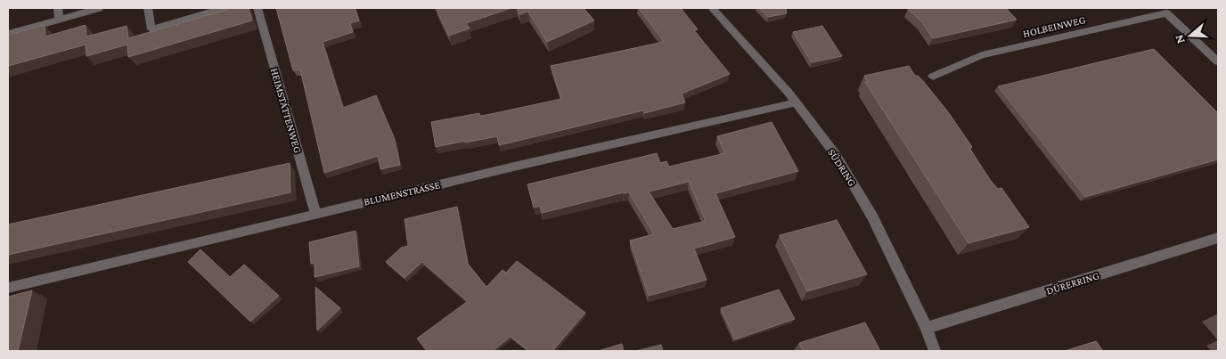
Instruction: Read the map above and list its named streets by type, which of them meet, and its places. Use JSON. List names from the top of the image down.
{
  "streets": {
    "street": [
      "HOLBEINWEG",
      "HEIMSTÄTTENWEG",
      "SÜDRING",
      "BLUMENSTRASSE",
      "DÜRERRING"
    ]
  },
  "crossings": [
    ["HEIMSTÄTTENWEG", "BLUMENSTRASSE"],
    ["SÜDRING", "BLUMENSTRASSE"],
    ["SÜDRING", "DÜRERRING"]
  ],
  "north": "left"
}
